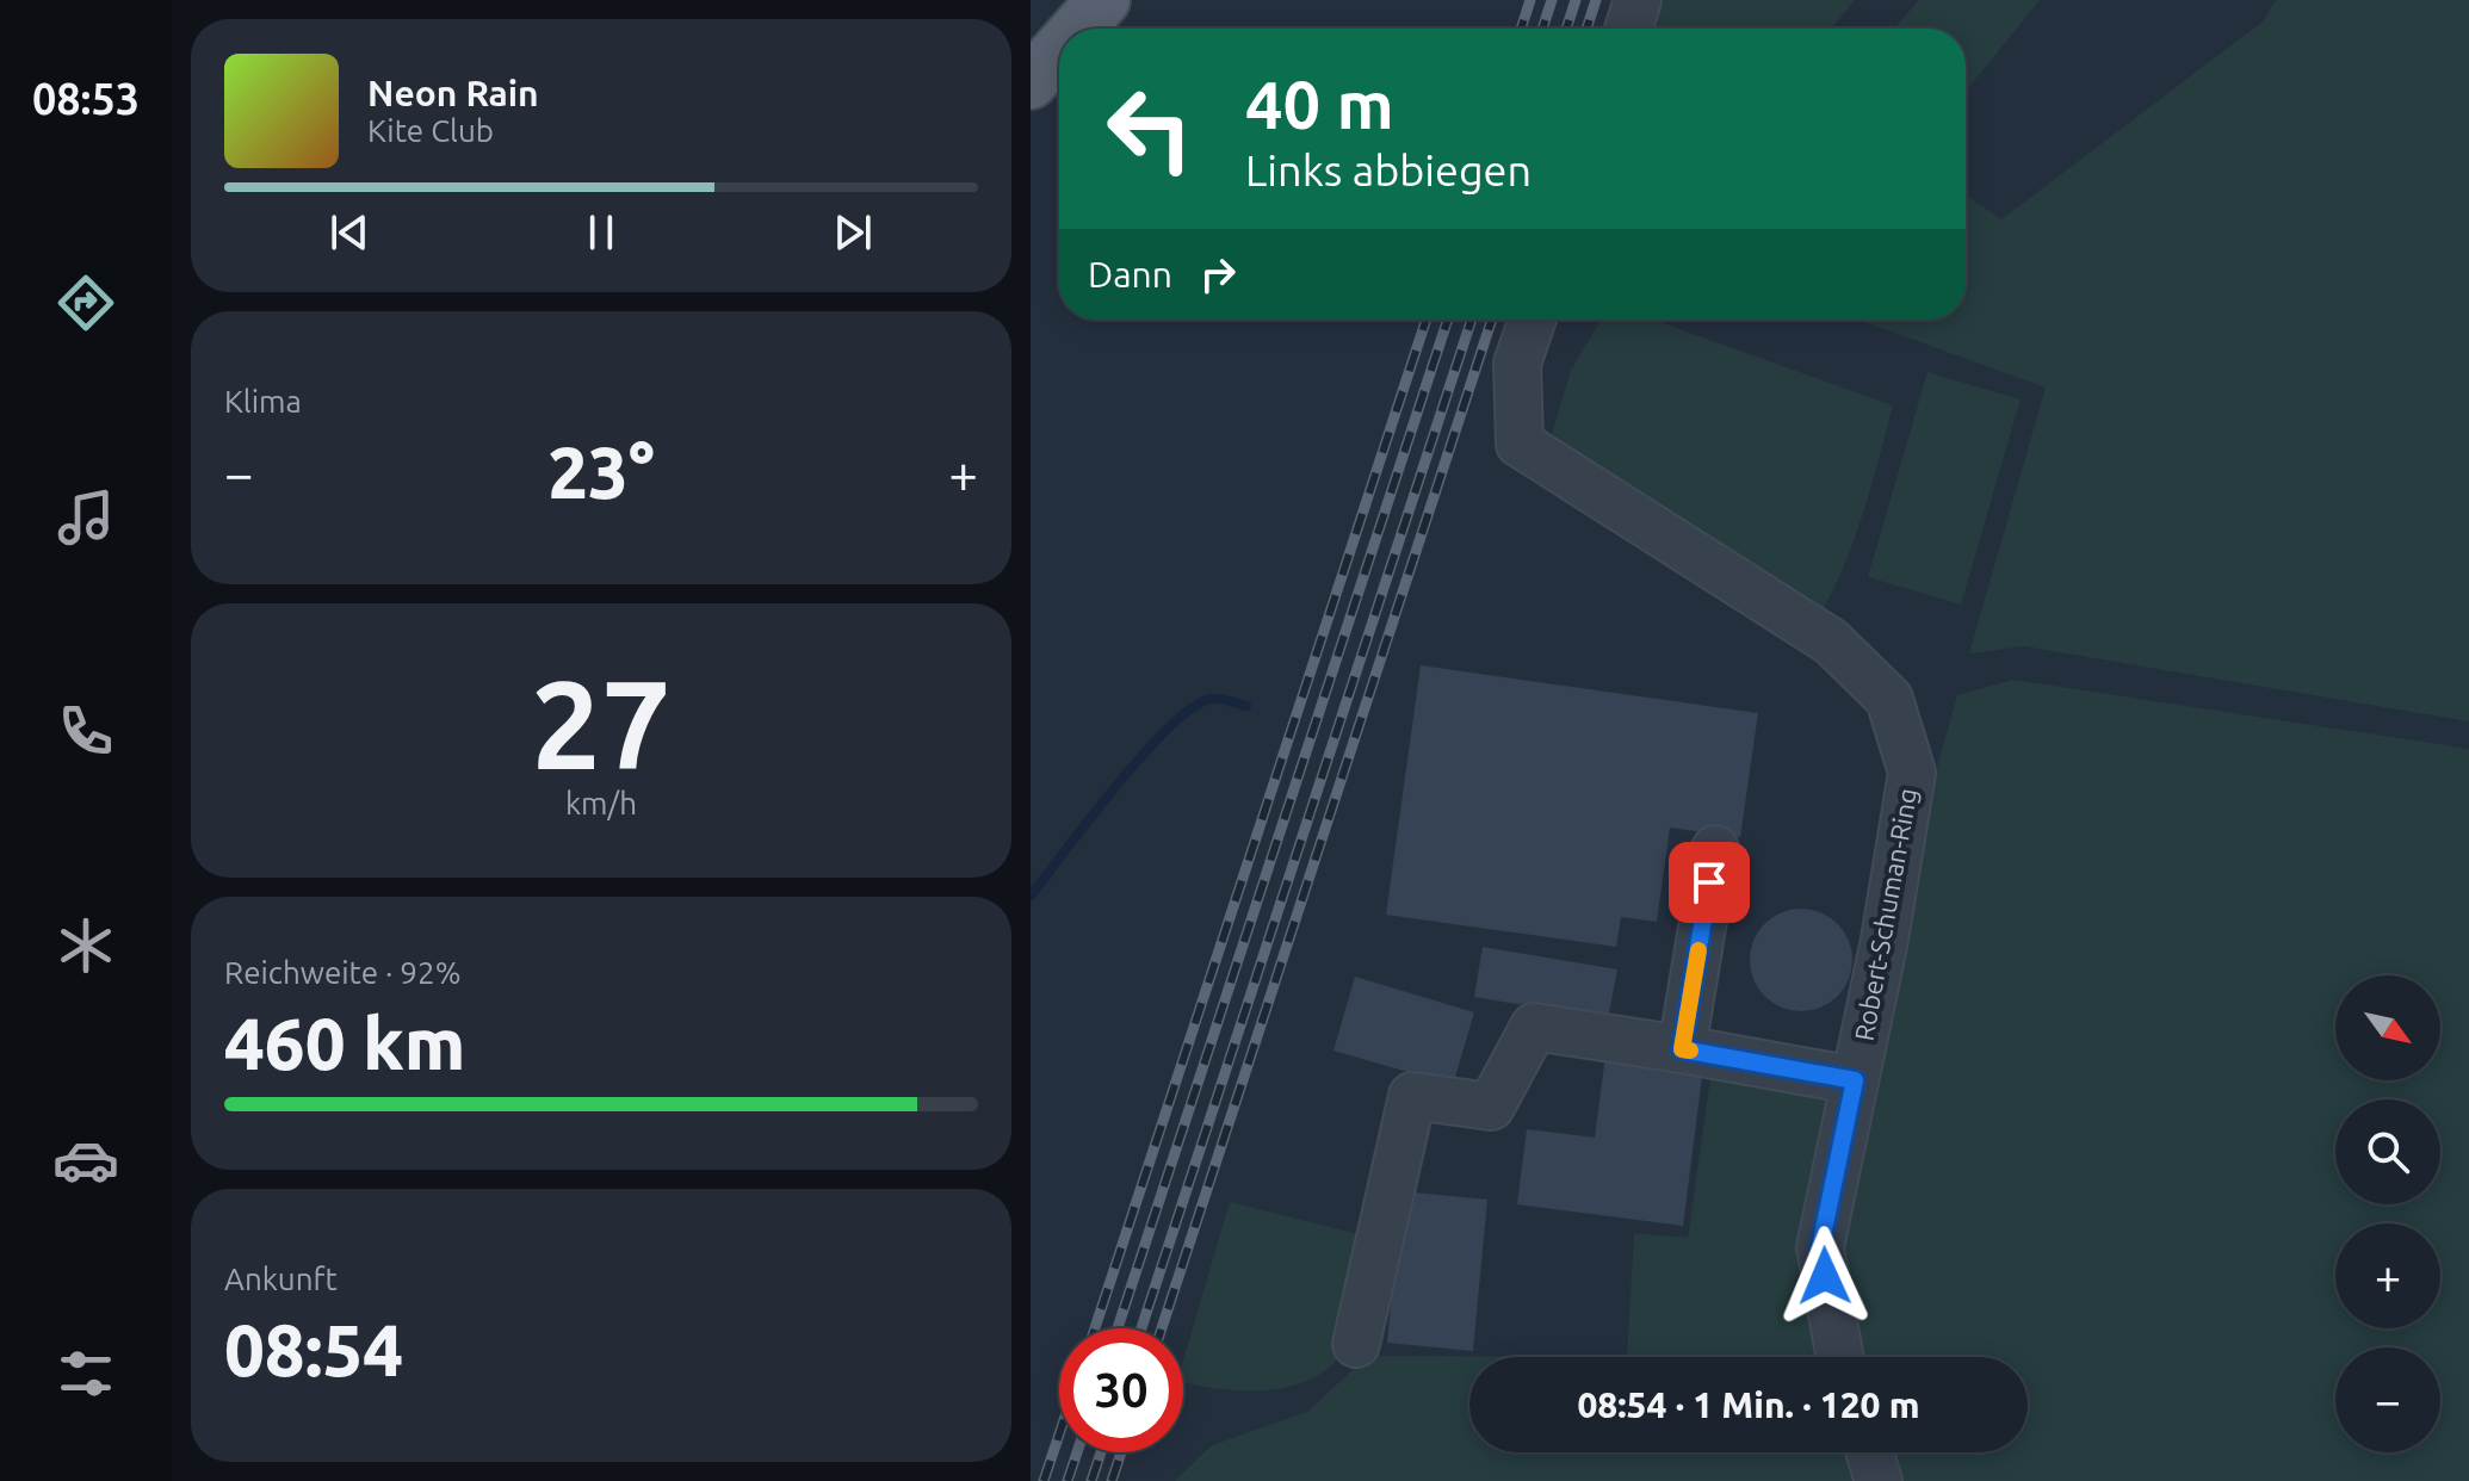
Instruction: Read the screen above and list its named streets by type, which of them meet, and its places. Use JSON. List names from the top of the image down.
{
  "streets": {
    "street": ["Robert-Schuman-Ring"]
  },
  "north": "bottom right",
  "page": {
    "tabs": "08:53",
    "turn": ["40 m", "Links abbiegen"],
    "song": ["Neon Rain", "Kite Club"],
    "then": "Dann",
    "tile": [
      "Klima",
      ["27", "km/h"],
      ["Reichweite · 92%", "460 km"],
      ["Ankunft", "08:54"]
    ],
    "heat": ["−", "23°", "+"],
    "map_buttons": ["+", "−"],
    "limit": "30",
    "trip": "08:54 · 1 Min. · 120 m"
  }
}
